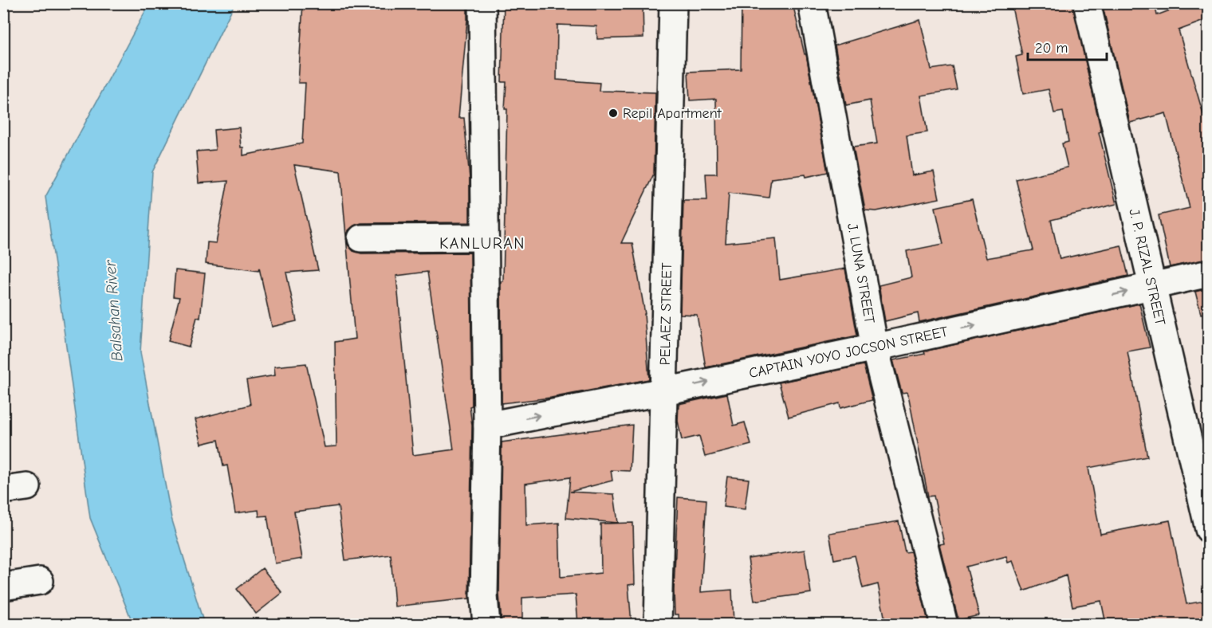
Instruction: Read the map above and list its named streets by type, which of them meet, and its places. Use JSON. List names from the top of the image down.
{
  "streets": {
    "street": [
      "J. P. RIZAL STREET",
      "J. LUNA STREET",
      "PELAEZ STREET",
      "CAPTAIN YOYO JOCSON STREET"
    ]
  },
  "crossings": [
    ["J. P. RIZAL STREET", "CAPTAIN YOYO JOCSON STREET"],
    ["J. LUNA STREET", "CAPTAIN YOYO JOCSON STREET"],
    ["PELAEZ STREET", "CAPTAIN YOYO JOCSON STREET"]
  ],
  "one_way": ["CAPTAIN YOYO JOCSON STREET"],
  "districts": ["KANLURAN"],
  "water": ["Balsahan River"],
  "places": ["Repil Apartment"],
  "scale_bar": "20 m"
}
